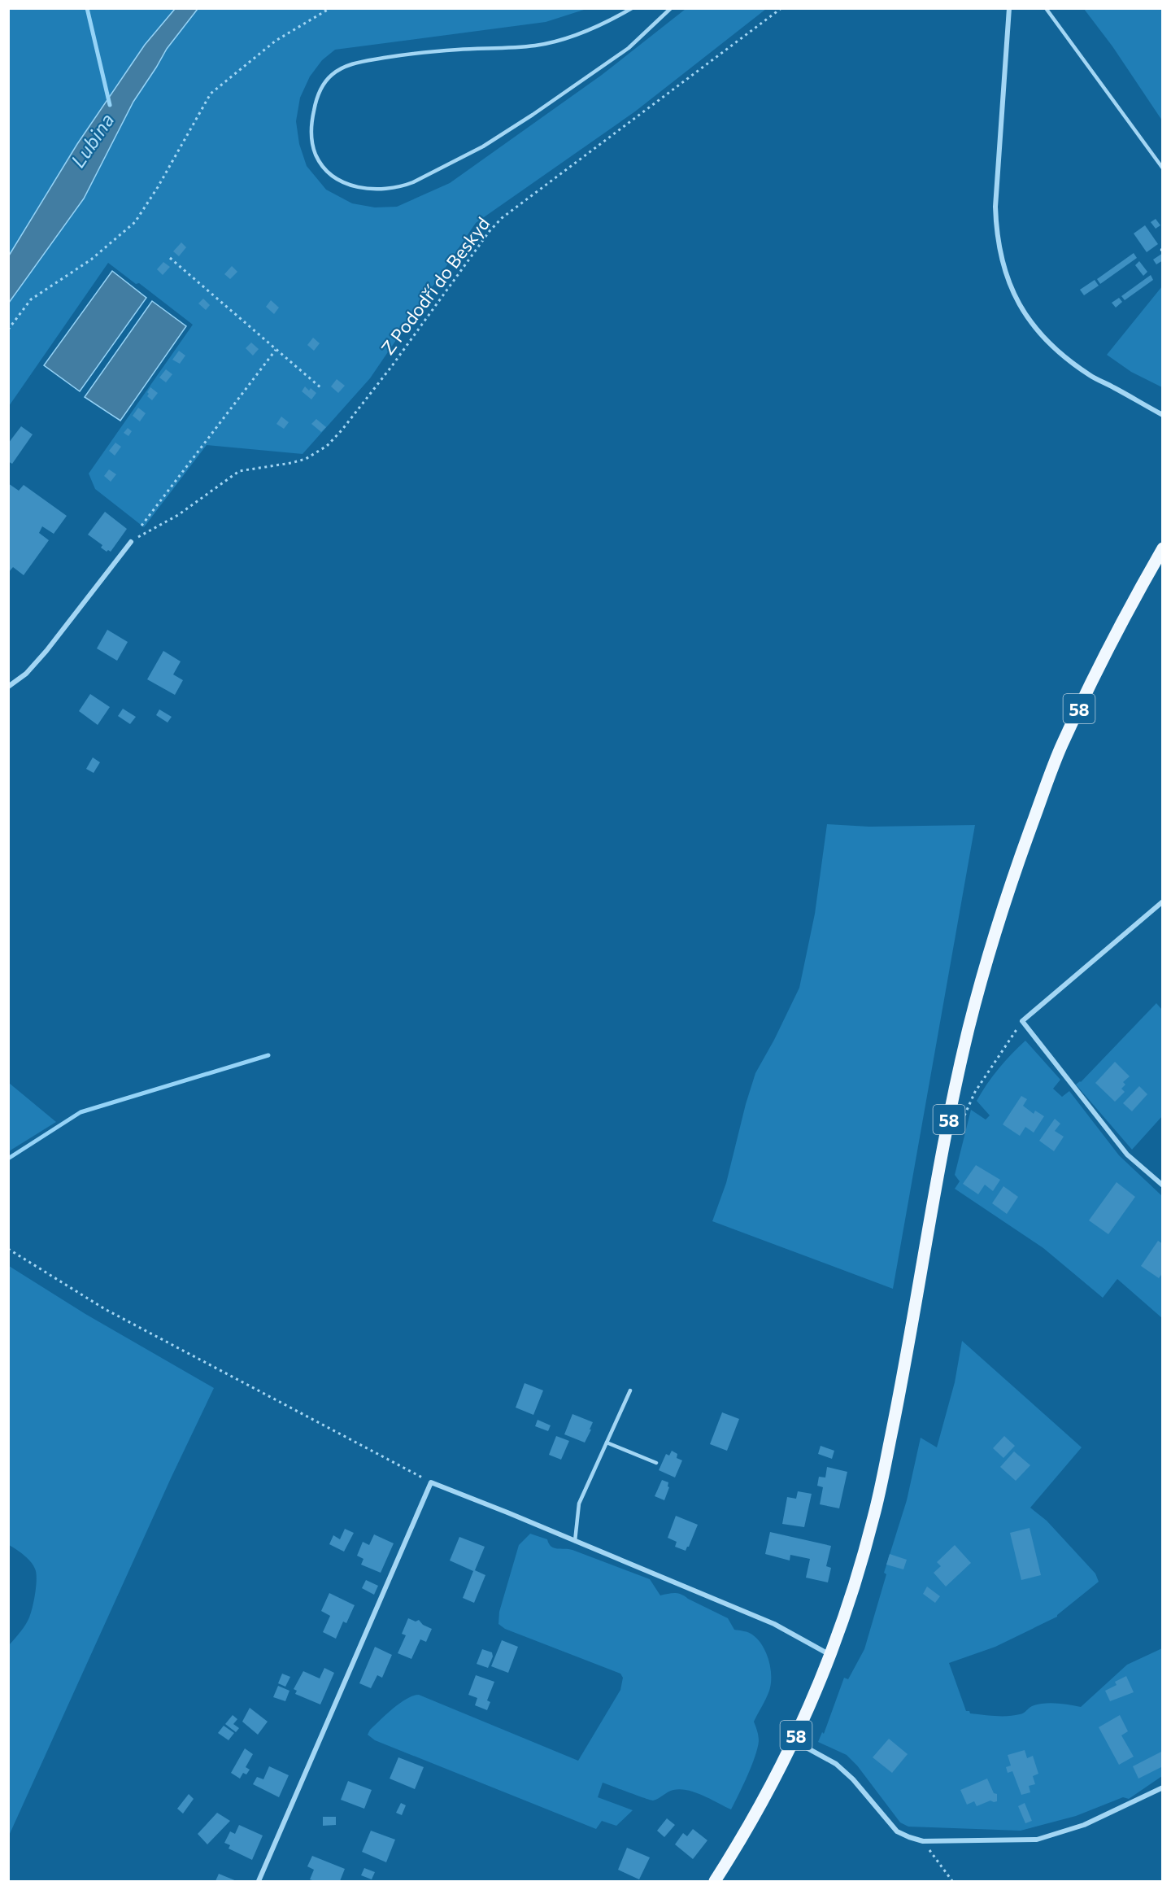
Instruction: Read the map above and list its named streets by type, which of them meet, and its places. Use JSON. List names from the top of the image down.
{
  "streets": {
    "main road": ["58"],
    "path": ["Z Pododří do Beskyd"]
  },
  "water": ["Lubina"]
}
